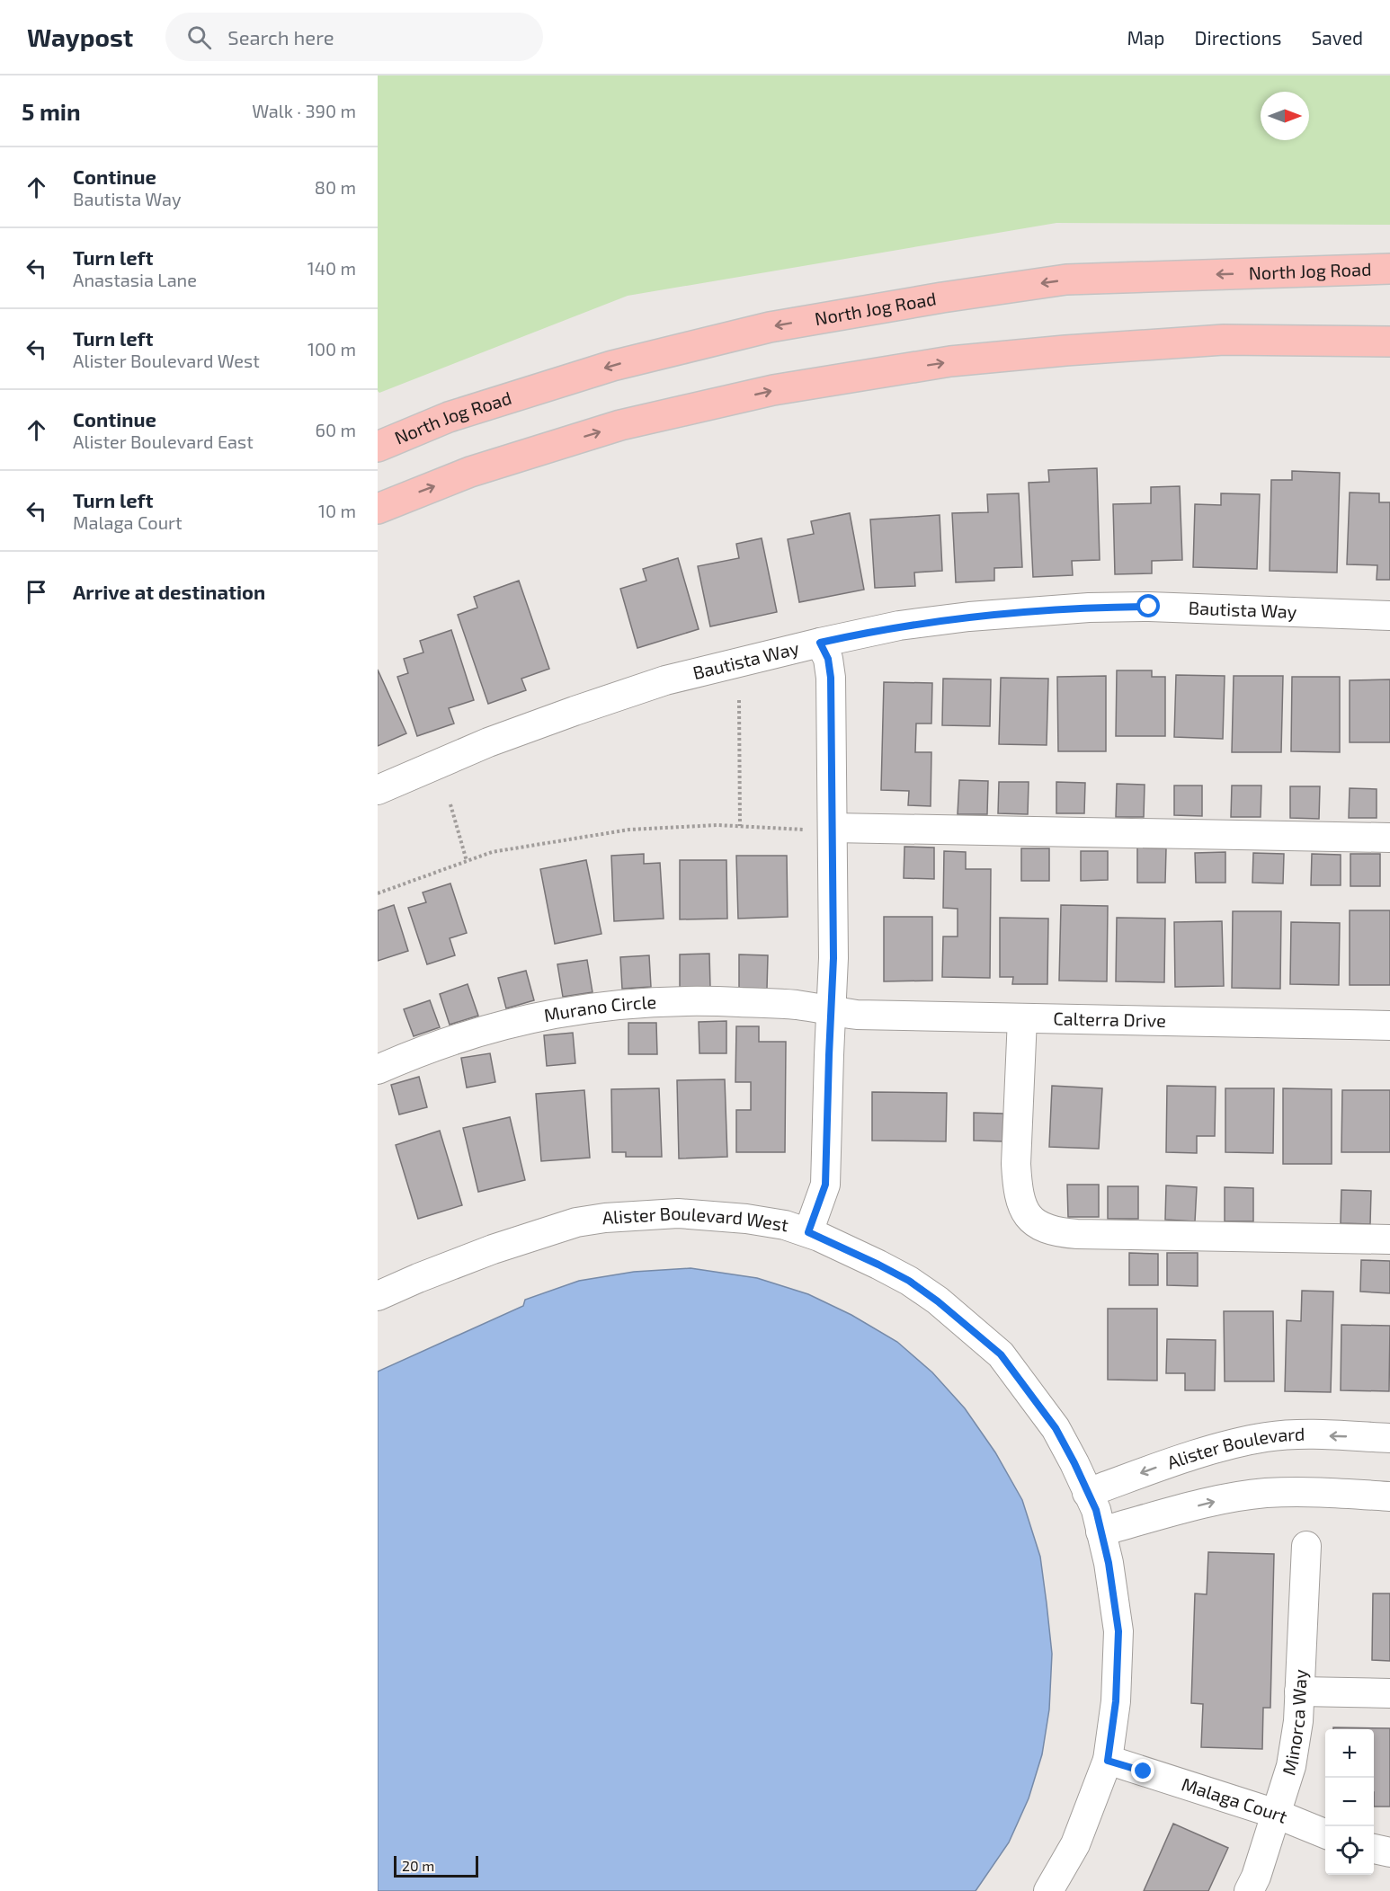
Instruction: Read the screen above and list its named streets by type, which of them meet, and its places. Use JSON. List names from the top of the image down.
{
  "streets": {
    "main road": ["North Jog Road"],
    "street": [
      "Bautista Way",
      "Murano Circle",
      "Calterra Drive",
      "Alister Boulevard West",
      "Alister Boulevard",
      "Minorca Way",
      "Malaga Court"
    ]
  },
  "crossings": [
    ["Murano Circle", "Calterra Drive"],
    ["Alister Boulevard West", "Alister Boulevard"],
    ["Alister Boulevard West", "Malaga Court"],
    ["Minorca Way", "Malaga Court"]
  ],
  "scale_bar": "20 m",
  "north": "right",
  "page": {
    "header": "Waypost",
    "search": "Search here",
    "nav": ["Map", "Directions", "Saved"],
    "heading": ["5 min", "Walk · 390 m"],
    "list": [
      ["Continue", "Bautista Way", "80 m"],
      ["Turn left", "Anastasia Lane", "140 m"],
      ["Turn left", "Alister Boulevard West", "100 m"],
      ["Continue", "Alister Boulevard East", "60 m"],
      ["Turn left", "Malaga Court", "10 m"],
      "Arrive at destination"
    ],
    "map_buttons": ["+", "−"],
    "scale": "20 m"
  }
}
